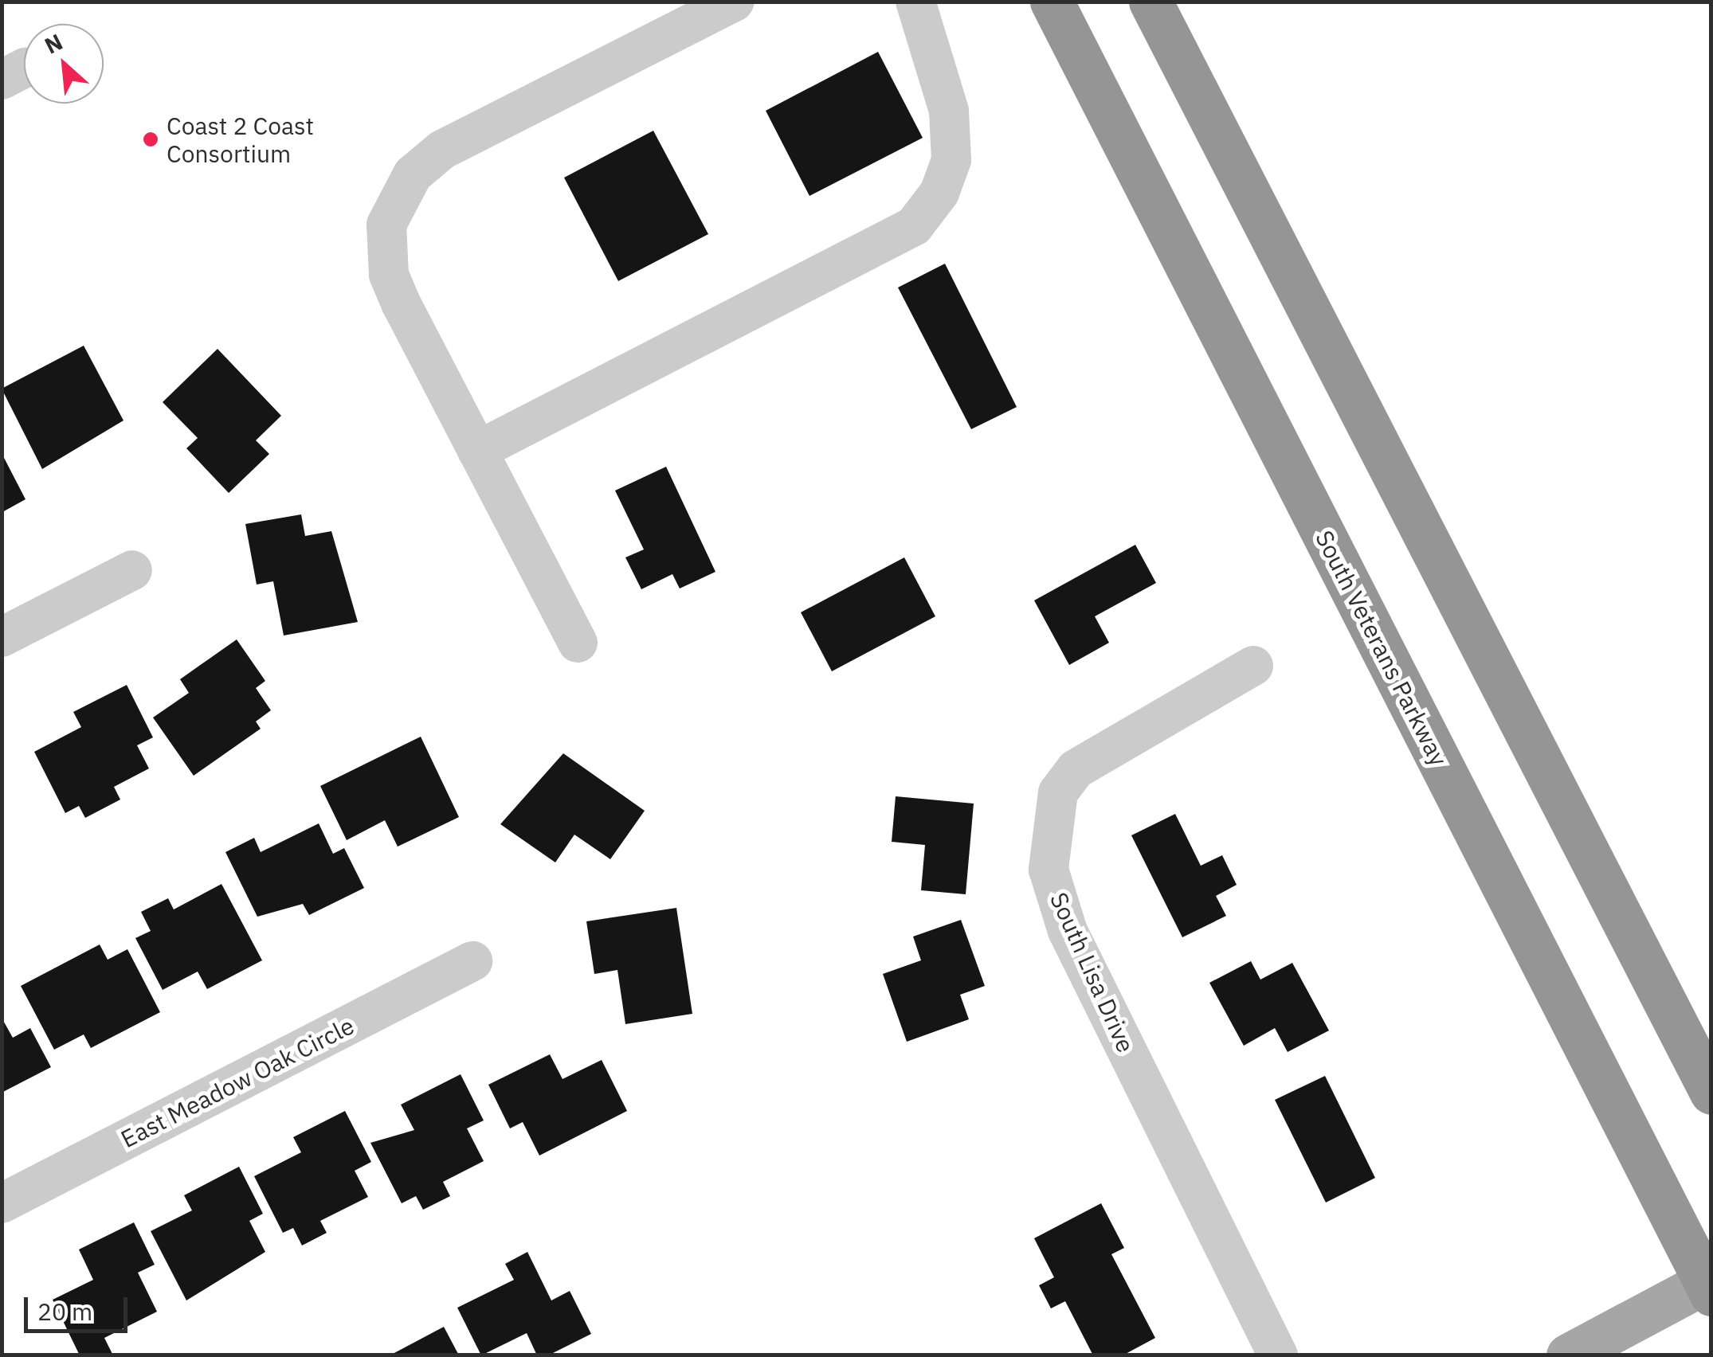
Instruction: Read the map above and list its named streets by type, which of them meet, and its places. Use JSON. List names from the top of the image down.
{
  "streets": {
    "highway": ["South Veterans Parkway"],
    "street": ["South Lisa Drive", "East Meadow Oak Circle"]
  },
  "places": ["Coast 2 Coast Consortium"],
  "scale_bar": "20 m",
  "north": "top left"
}
